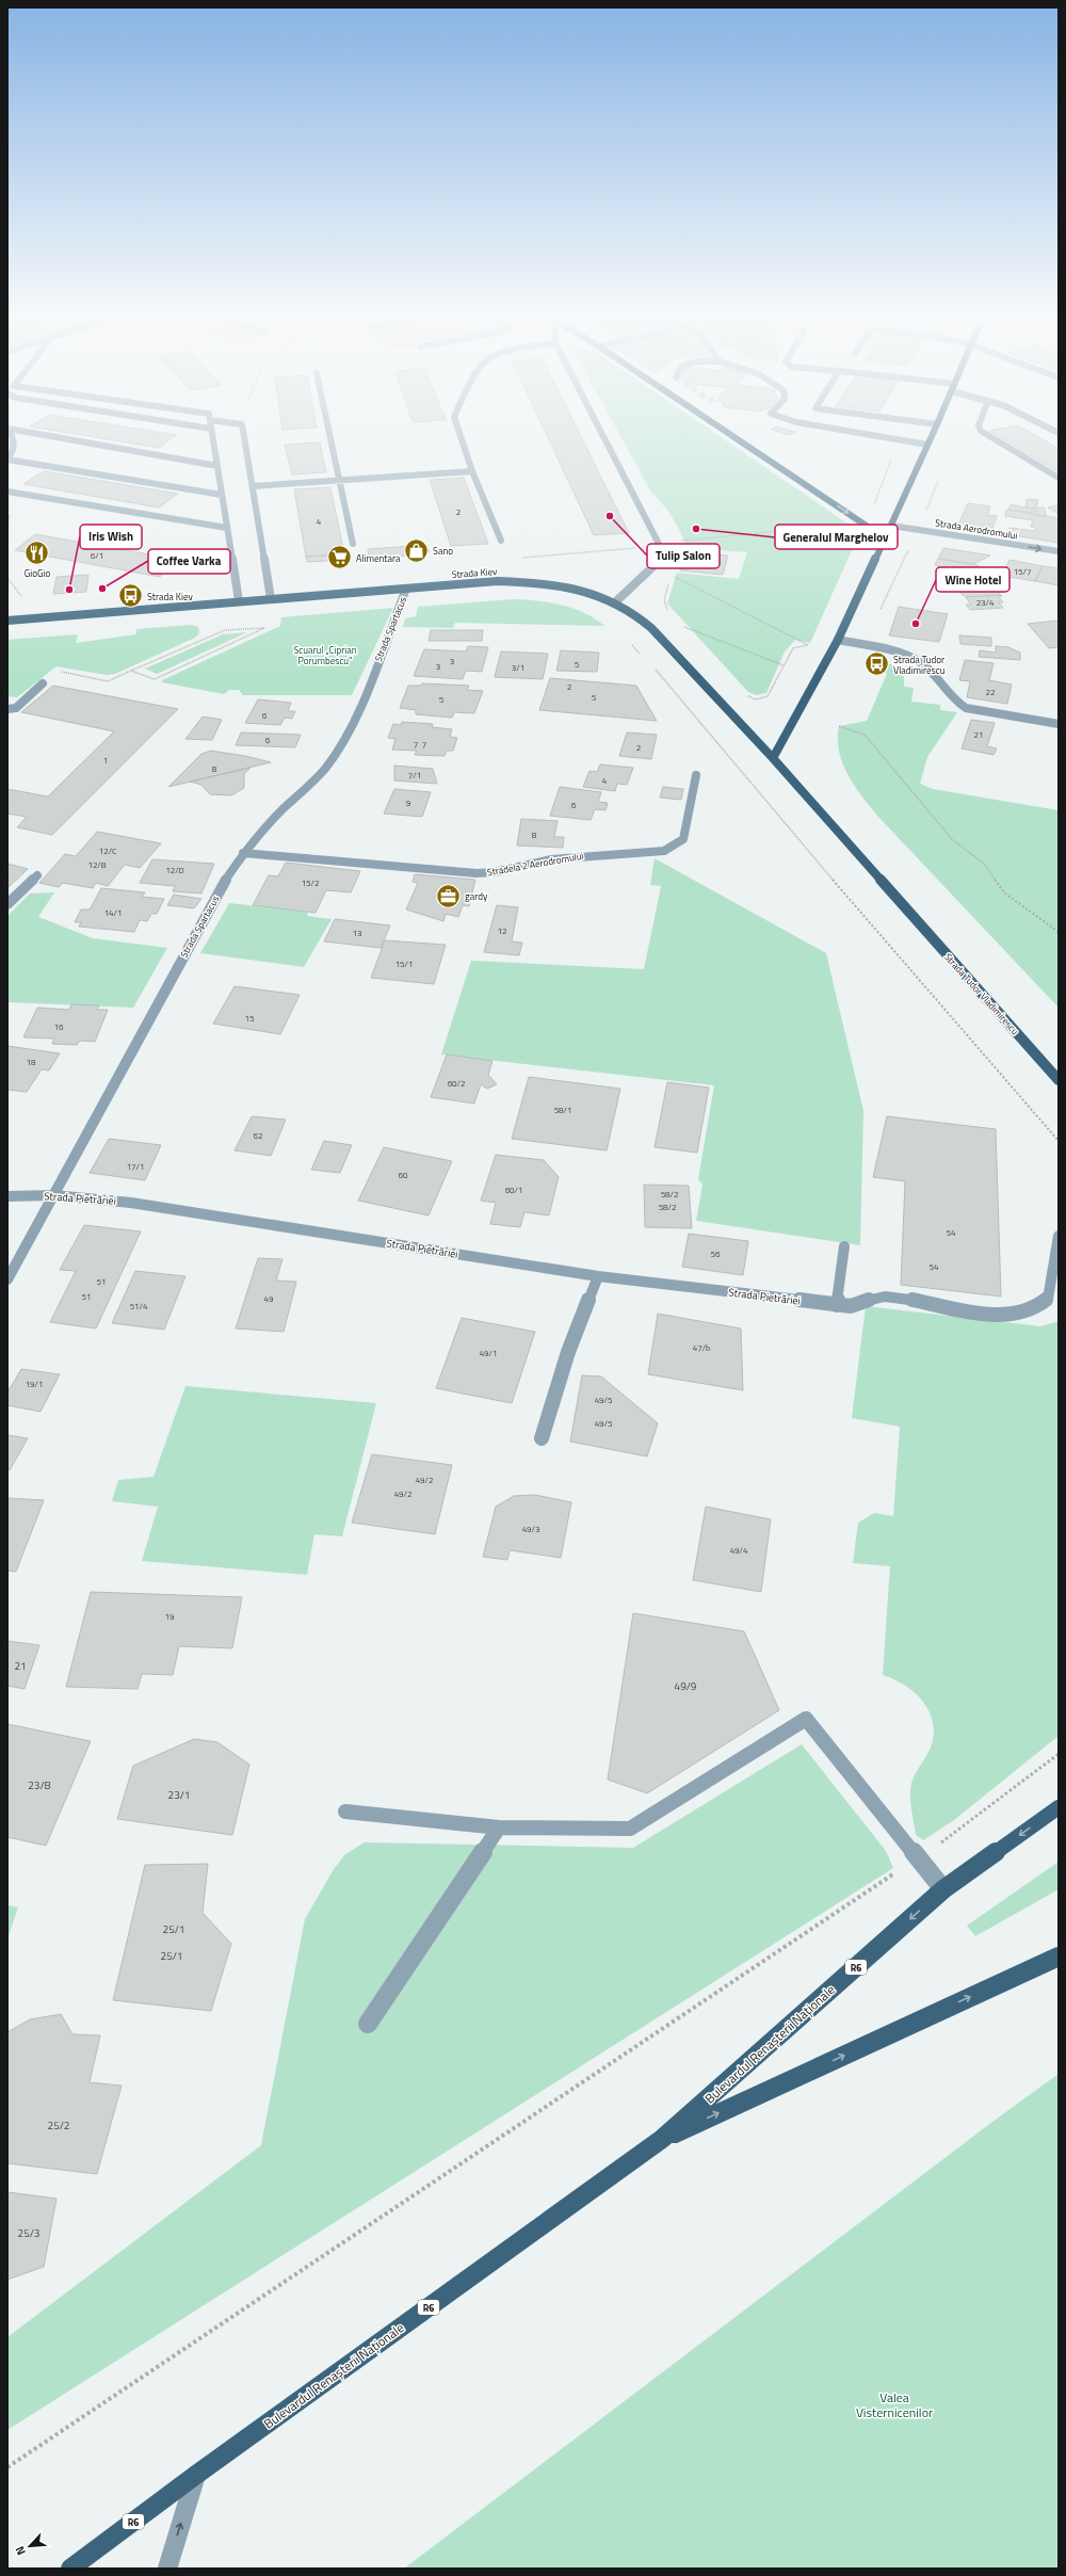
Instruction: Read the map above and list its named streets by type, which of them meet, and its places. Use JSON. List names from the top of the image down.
{
  "streets": {
    "main road": [
      "Strada Kiev",
      "Strada Tudor Vladimirescu",
      "R6",
      "Bulevardul Renașterii Naționale"
    ],
    "street": [
      "Strada Aerodromului",
      "Strada Spartacus",
      "Stradela 2 Aerodromului",
      "Strada Pietrăriei"
    ]
  },
  "crossings": [
    ["Strada Kiev", "Strada Spartacus"],
    ["Strada Kiev", "Strada Tudor Vladimirescu"],
    ["Strada Spartacus", "Stradela 2 Aerodromului"],
    ["Strada Spartacus", "Strada Pietrăriei"]
  ],
  "parks": ["Scuarul „Ciprian Porumbescu”", "Valea Visternicenilor"],
  "places": {
    "other": [
      "Tulip Salon",
      "Generalul Marghelov",
      "Coffee Varka",
      "Iris Wish",
      "Wine Hotel"
    ],
    "shop": ["Sano"],
    "restaurant": ["GioGio"],
    "supermarket": ["Alimentara"],
    "bus stop": ["Strada Kiev", "Strada Tudor Vladimirescu"],
    "office": ["gardy"]
  },
  "house_numbers": [
    "2",
    "4",
    "6/1",
    "15/7",
    "23/4",
    "3",
    "5",
    "3",
    "3/1",
    "2",
    "22",
    "5",
    "5",
    "6",
    "21",
    "6",
    "7",
    "7",
    "2",
    "1",
    "8",
    "7/1",
    "4",
    "9",
    "6",
    "8",
    "12/C",
    "12/B",
    "12/D",
    "15/2",
    "14/1",
    "12",
    "13",
    "15/1",
    "15",
    "16",
    "18",
    "60/2",
    "58/1",
    "62",
    "17/1",
    "60",
    "60/1",
    "58/2",
    "58/2",
    "54",
    "56",
    "54",
    "51",
    "51",
    "49",
    "51/4",
    "47/b",
    "49/1",
    "19/1",
    "49/5",
    "49/5",
    "49/2",
    "49/2",
    "49/3",
    "49/4",
    "19",
    "21",
    "49/9",
    "23/B",
    "23/1",
    "25/1",
    "25/1",
    "25/2",
    "25/3"
  ],
  "north": "bottom left"
}
